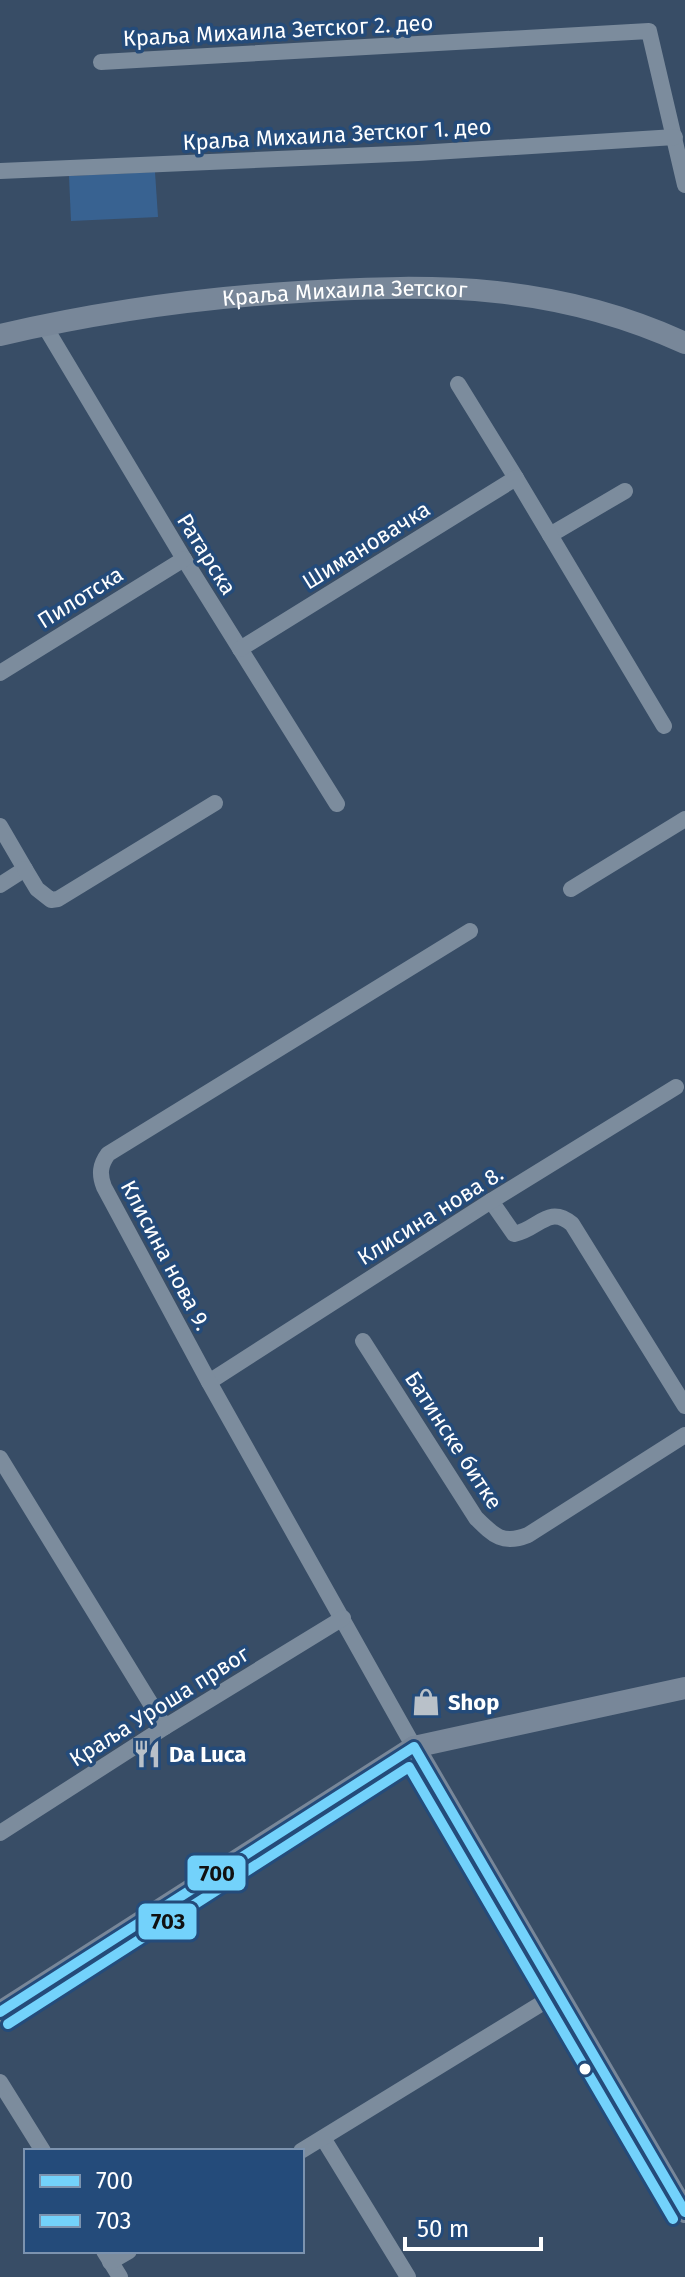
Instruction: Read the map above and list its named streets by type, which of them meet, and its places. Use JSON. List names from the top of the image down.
{
  "streets": {
    "street": [
      "Краља Михаила Зетског 2. део",
      "Краља Михаила Зетског 1. део",
      "Краља Михаила Зетског",
      "Шимановачка",
      "Ратарска",
      "Пилотска",
      "Клисина нова 8.",
      "Клисина нова 9.",
      "Батинске битке",
      "Краља Уроша првог"
    ]
  },
  "crossings": [
    ["Краља Михаила Зетског 2. део", "Краља Михаила Зетског 1. део"],
    ["Краља Михаила Зетског", "Ратарска"],
    ["Шимановачка", "Ратарска"],
    ["Ратарска", "Пилотска"],
    ["Клисина нова 8.", "Клисина нова 9."],
    ["Клисина нова 9.", "Краља Уроша првог"]
  ],
  "places": {
    "shop": ["Shop"],
    "restaurant": ["Da Luca"]
  },
  "lines": ["transit line 700", "transit line 703"],
  "legend": ["700", "703"],
  "scale_bar": "50 m"
}
